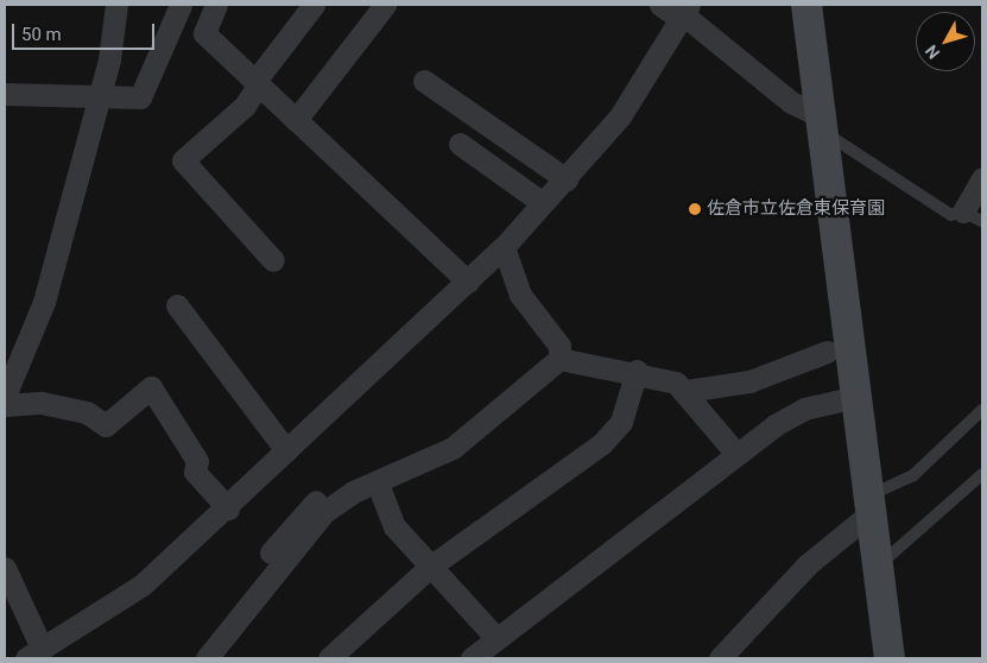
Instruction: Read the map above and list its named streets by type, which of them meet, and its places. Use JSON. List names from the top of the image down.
{
  "places": ["佐倉市立佐倉東保育園"],
  "scale_bar": "50 m",
  "north": "bottom left"
}
